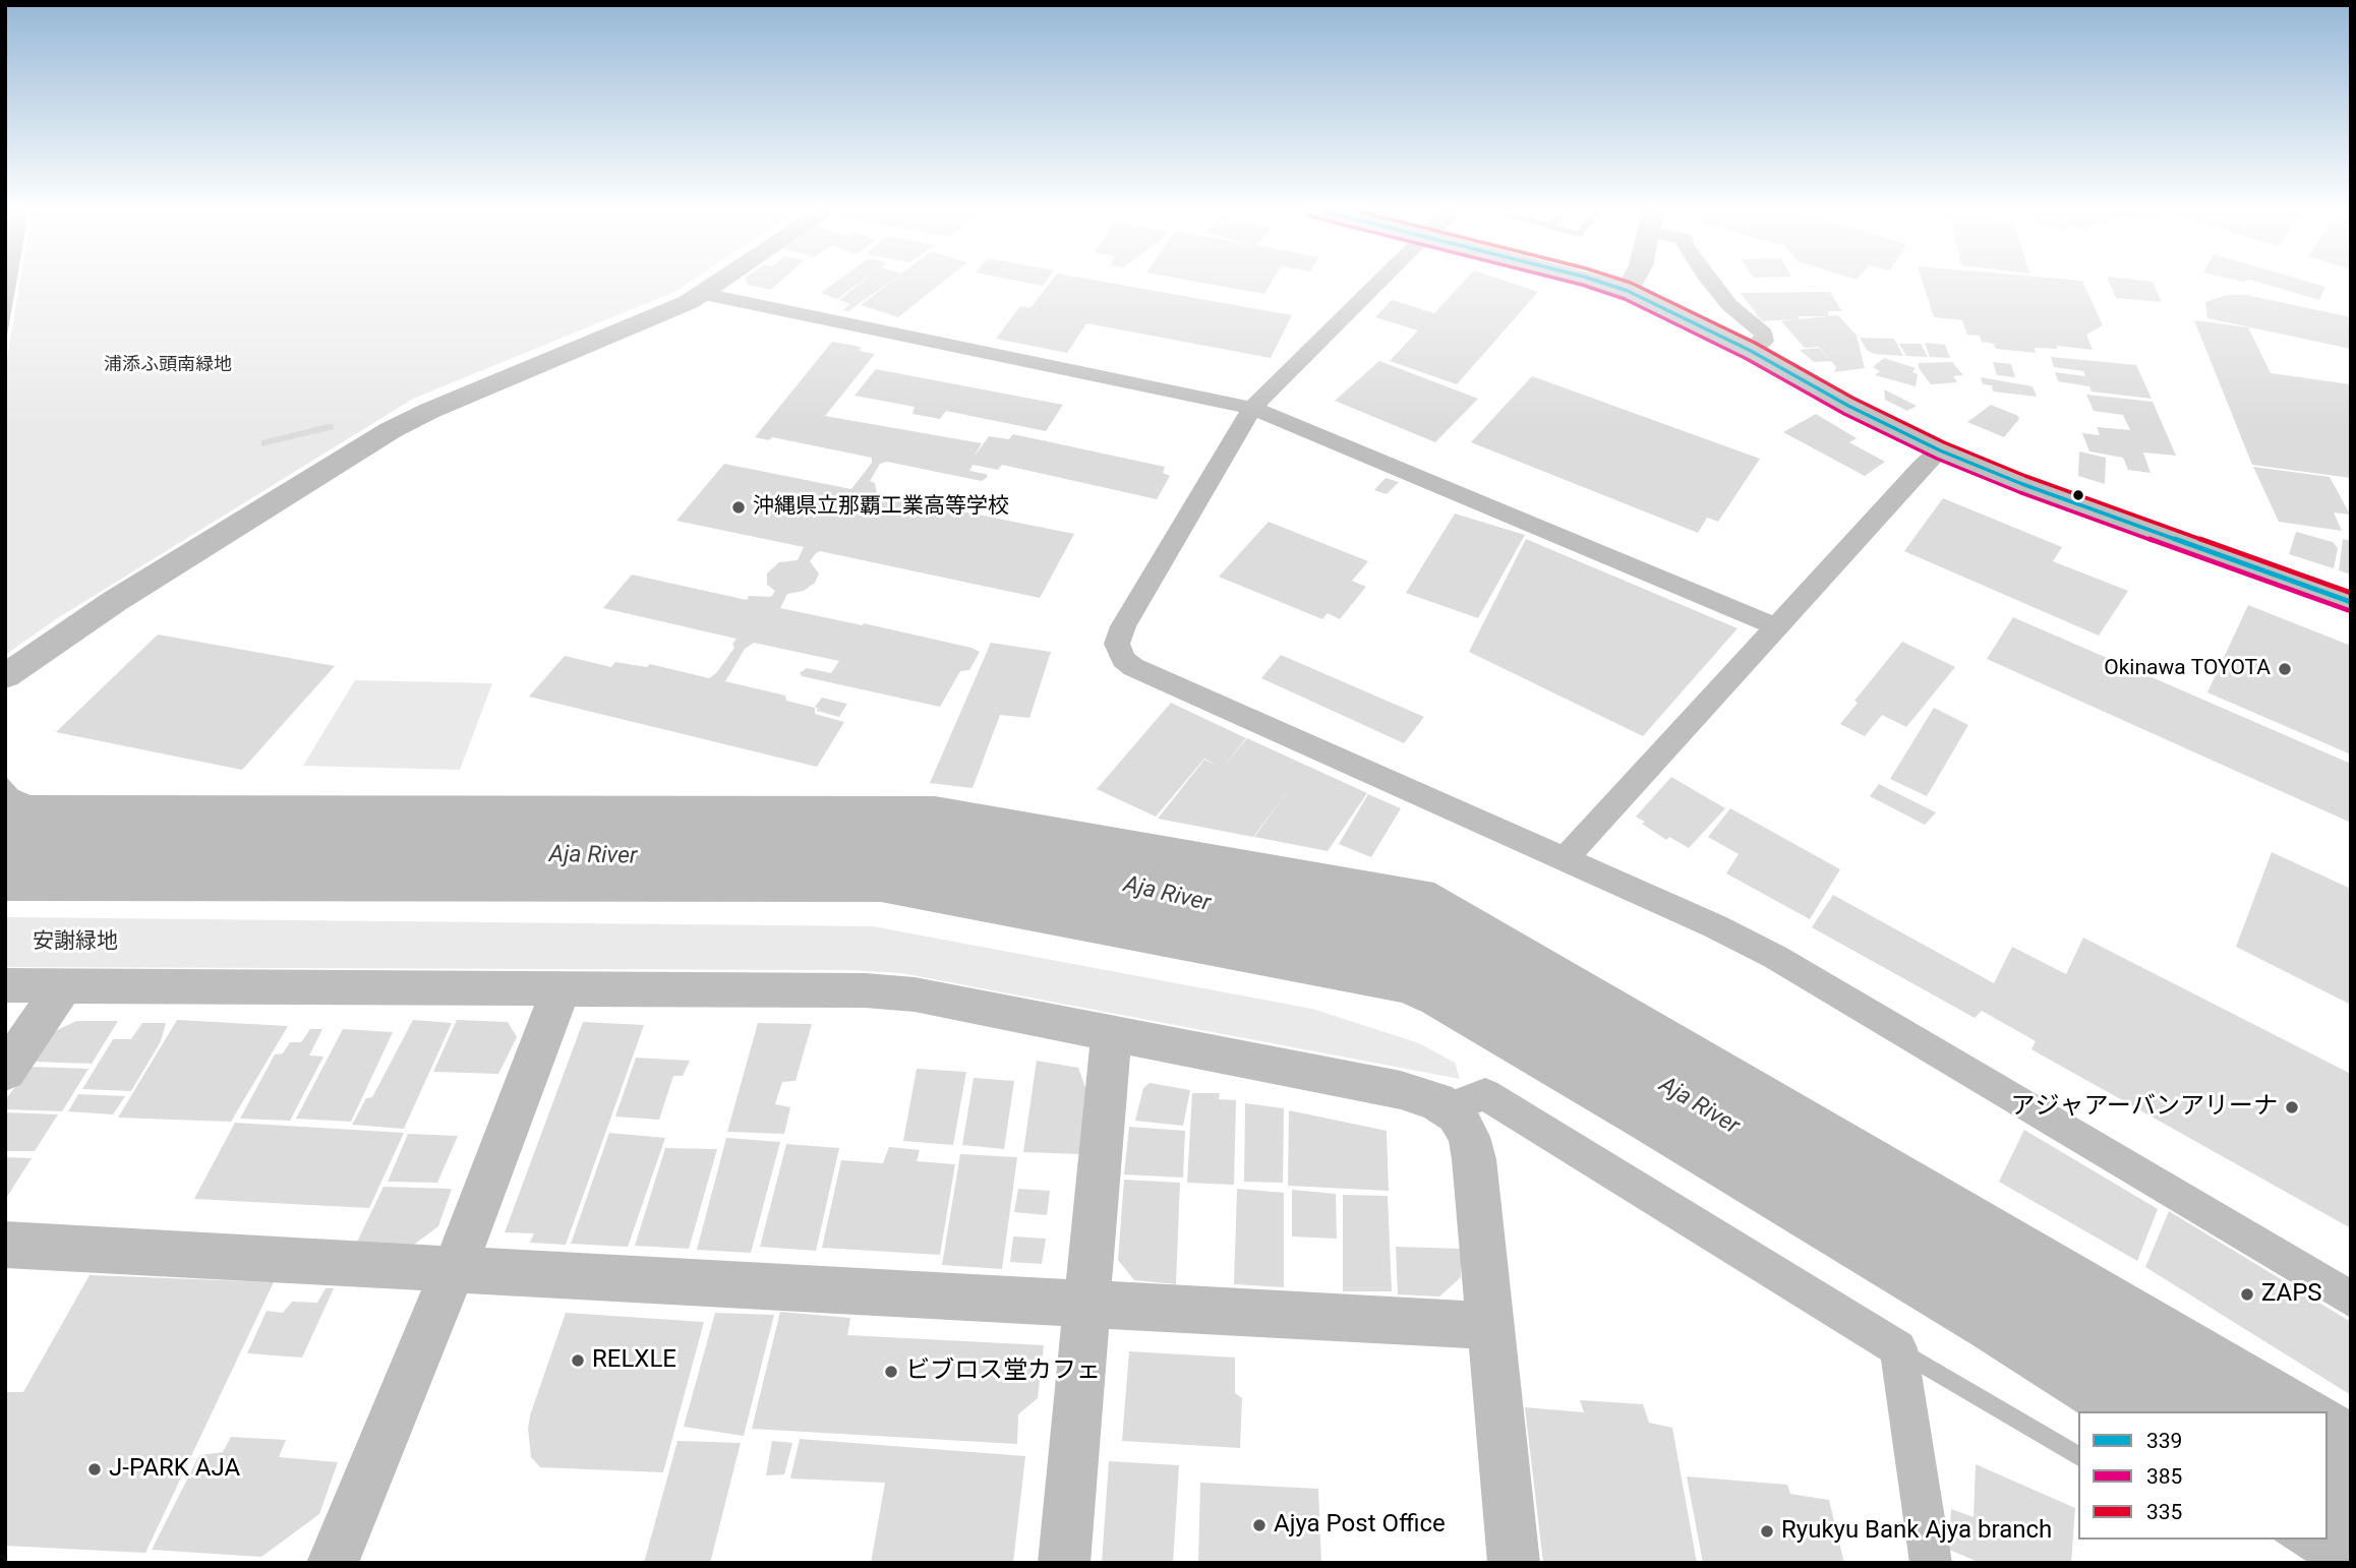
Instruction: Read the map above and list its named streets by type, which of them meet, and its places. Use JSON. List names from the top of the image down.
{
  "water": ["Aja River"],
  "parks": ["浦添ふ頭南緑地", "安謝緑地"],
  "places": [
    "沖縄県立那覇工業高等学校",
    "Okinawa TOYOTA",
    "アジャアーバンアリーナ",
    "ZAPS",
    "RELXLE",
    "ビブロス堂カフェ",
    "J-PARK AJA",
    "Ajya Post Office",
    "Ryukyu Bank Ajya branch"
  ],
  "lines": ["transit line 339", "transit line 385", "transit line 335"],
  "legend": ["339", "385", "335"]
}
